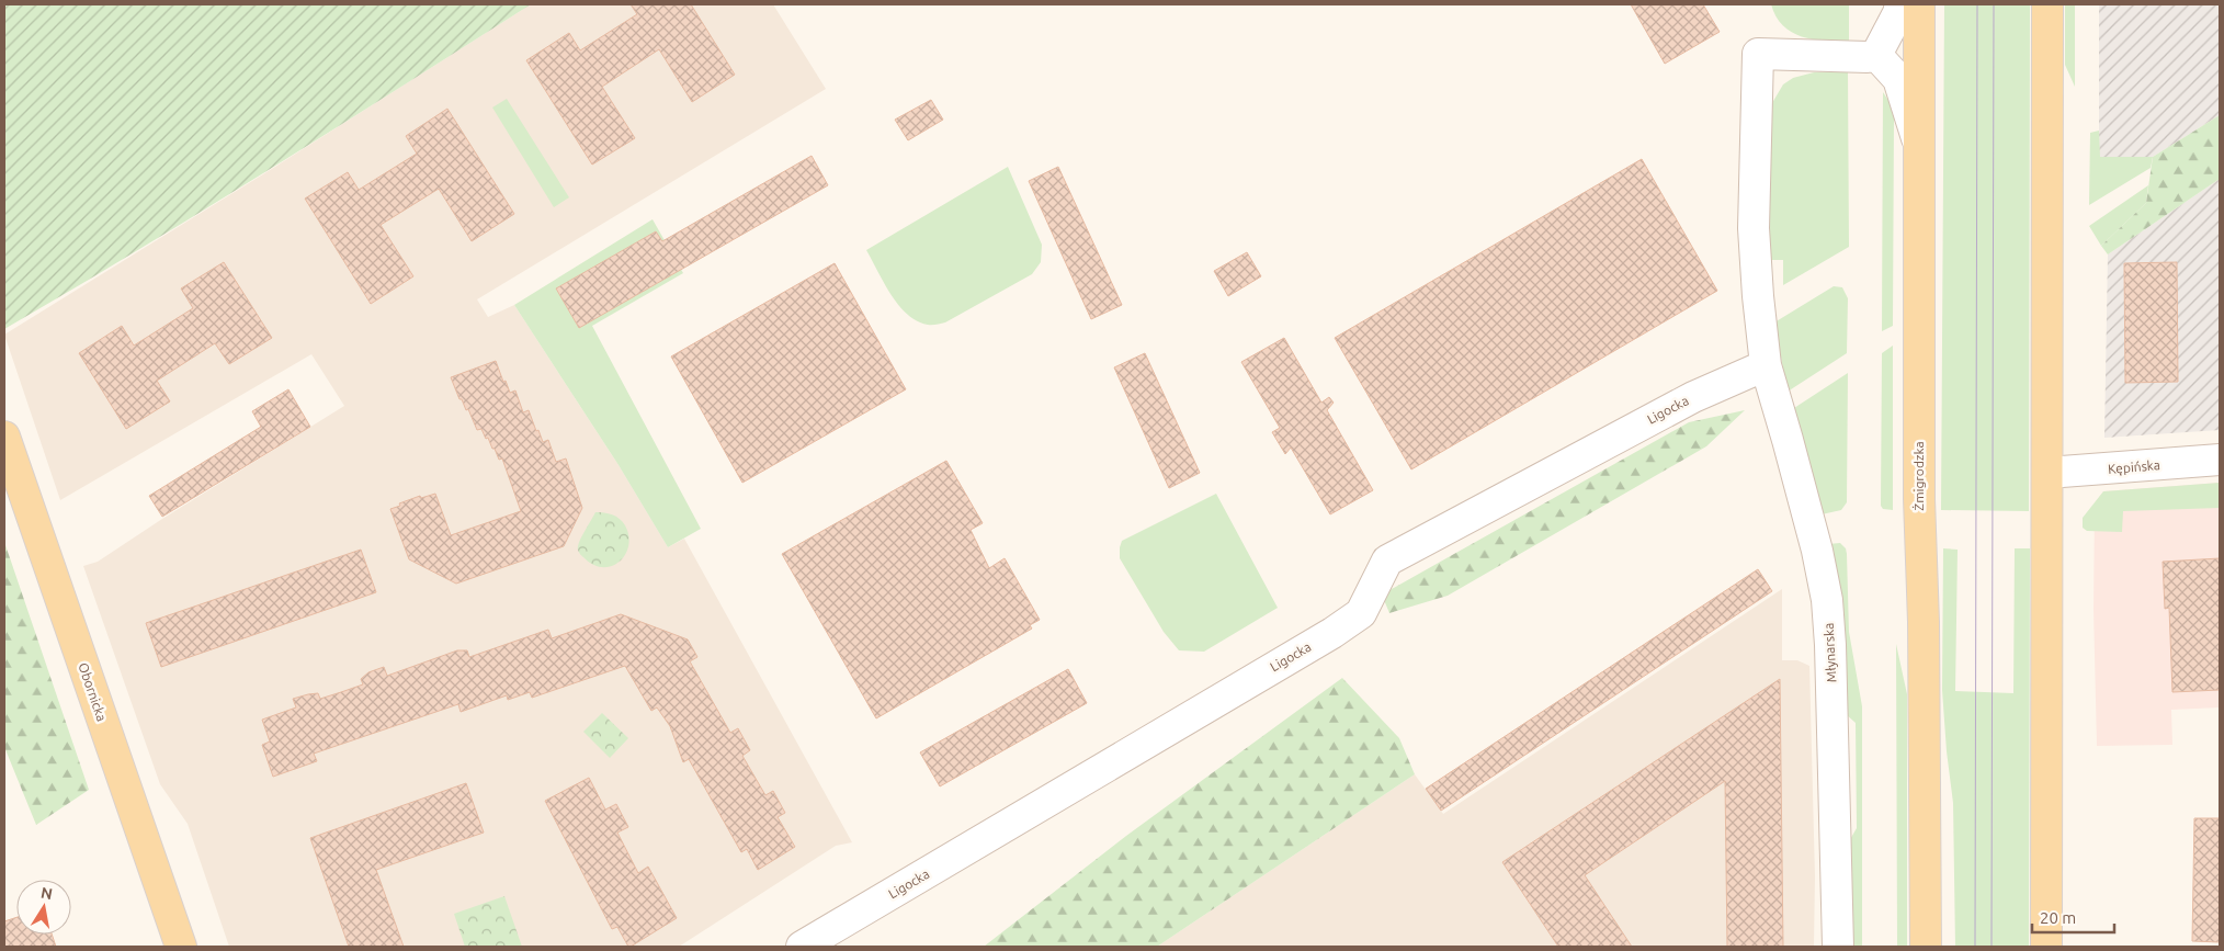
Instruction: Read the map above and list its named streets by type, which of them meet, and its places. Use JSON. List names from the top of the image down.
{
  "streets": {
    "main road": ["Żmigrodzka", "Obornicka"],
    "street": ["Ligocka", "Kępińska", "Młynarska"]
  },
  "crossings": [
    ["Ligocka", "Młynarska"]
  ],
  "scale_bar": "20 m",
  "north": "top"
}
